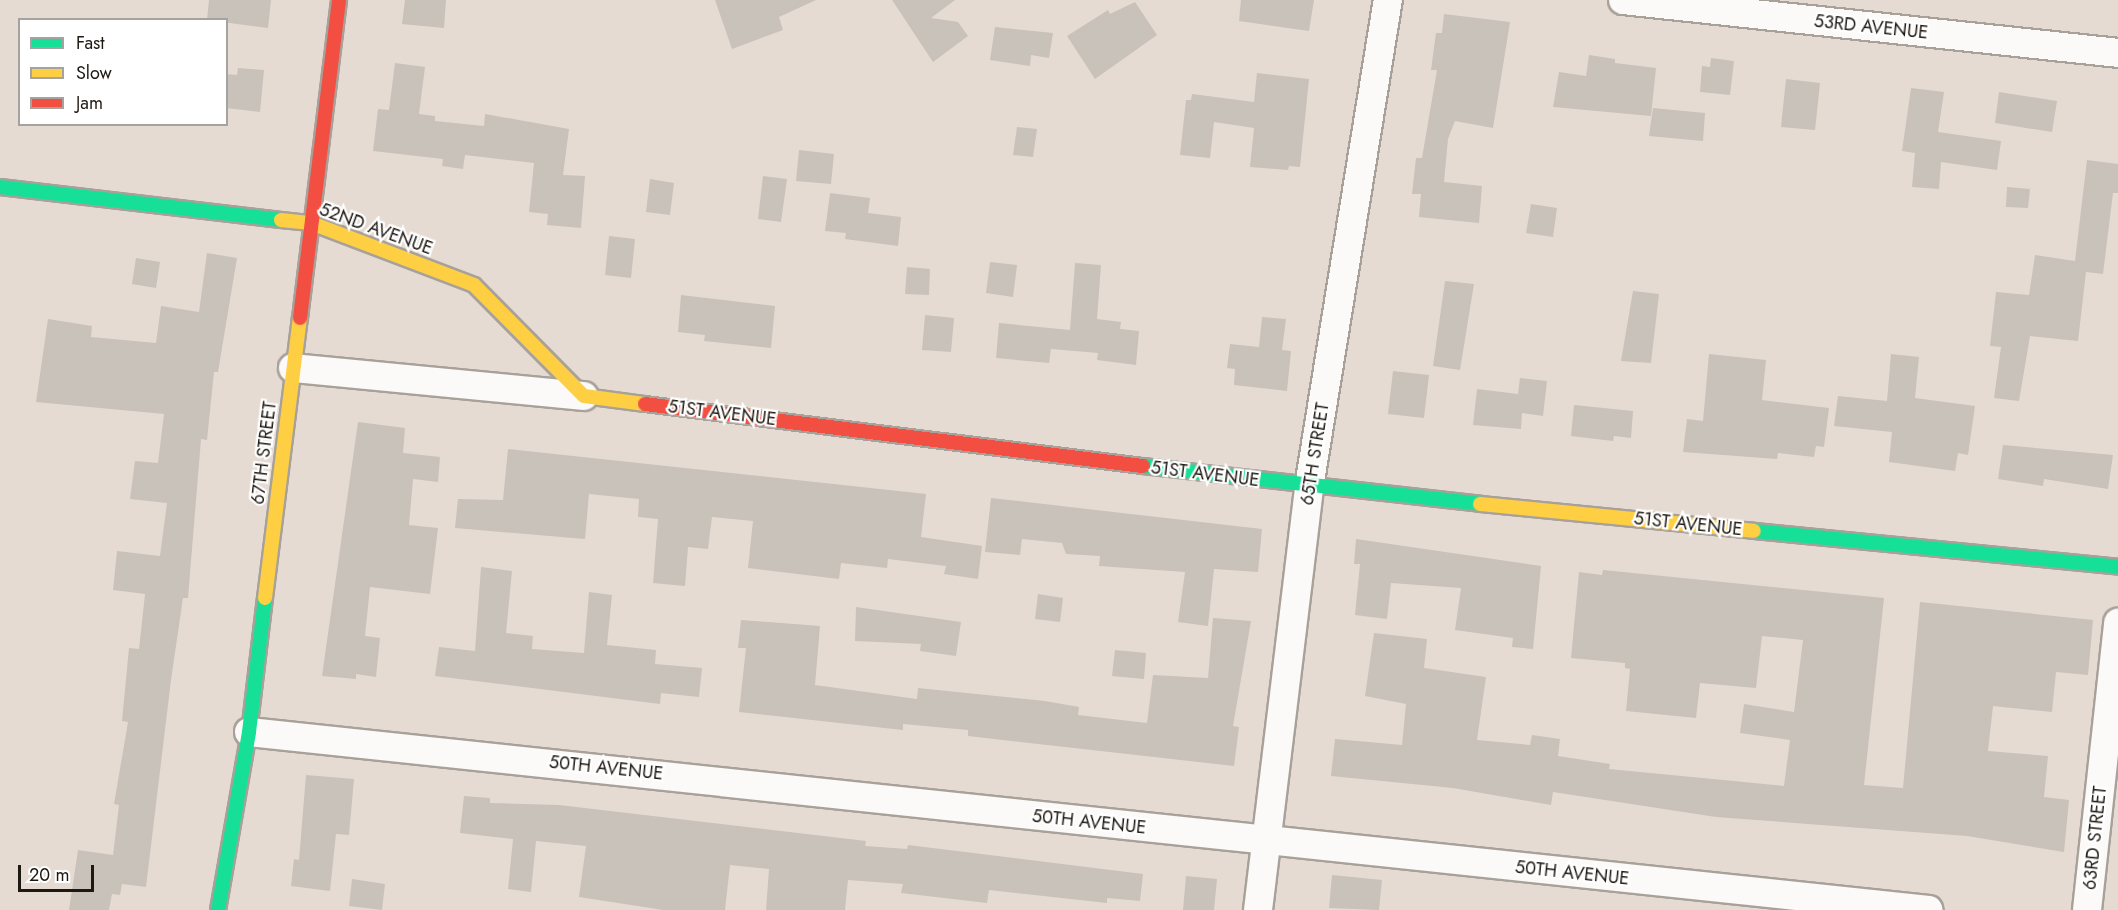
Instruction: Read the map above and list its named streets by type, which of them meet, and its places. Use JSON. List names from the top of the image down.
{
  "streets": {
    "street": [
      "53RD AVENUE",
      "52ND AVENUE",
      "51ST AVENUE",
      "67TH STREET",
      "65TH STREET",
      "50TH AVENUE",
      "63RD STREET"
    ]
  },
  "crossings": [
    ["52ND AVENUE", "51ST AVENUE"],
    ["52ND AVENUE", "67TH STREET"],
    ["51ST AVENUE", "67TH STREET"],
    ["51ST AVENUE", "65TH STREET"],
    ["67TH STREET", "50TH AVENUE"],
    ["65TH STREET", "50TH AVENUE"]
  ],
  "legend": ["Fast", "Slow", "Jam"],
  "scale_bar": "20 m"
}
